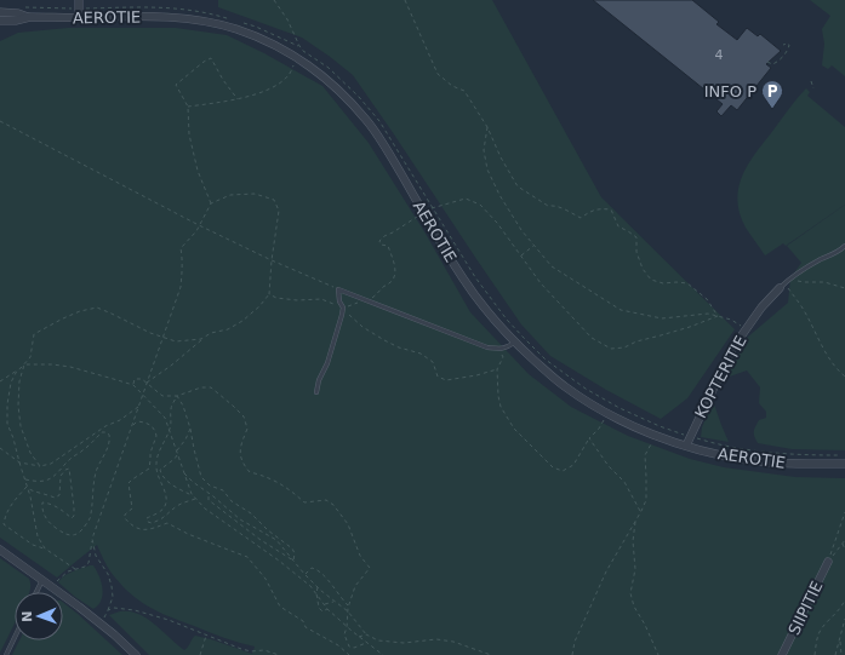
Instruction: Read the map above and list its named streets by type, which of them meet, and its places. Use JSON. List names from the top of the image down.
{
  "streets": {
    "street": ["AEROTIE", "KOPTERITIE", "SIIPITIE"]
  },
  "crossings": [
    ["AEROTIE", "KOPTERITIE"]
  ],
  "places": {
    "parking": ["INFO P"]
  },
  "house_numbers": ["4"],
  "north": "left"
}
